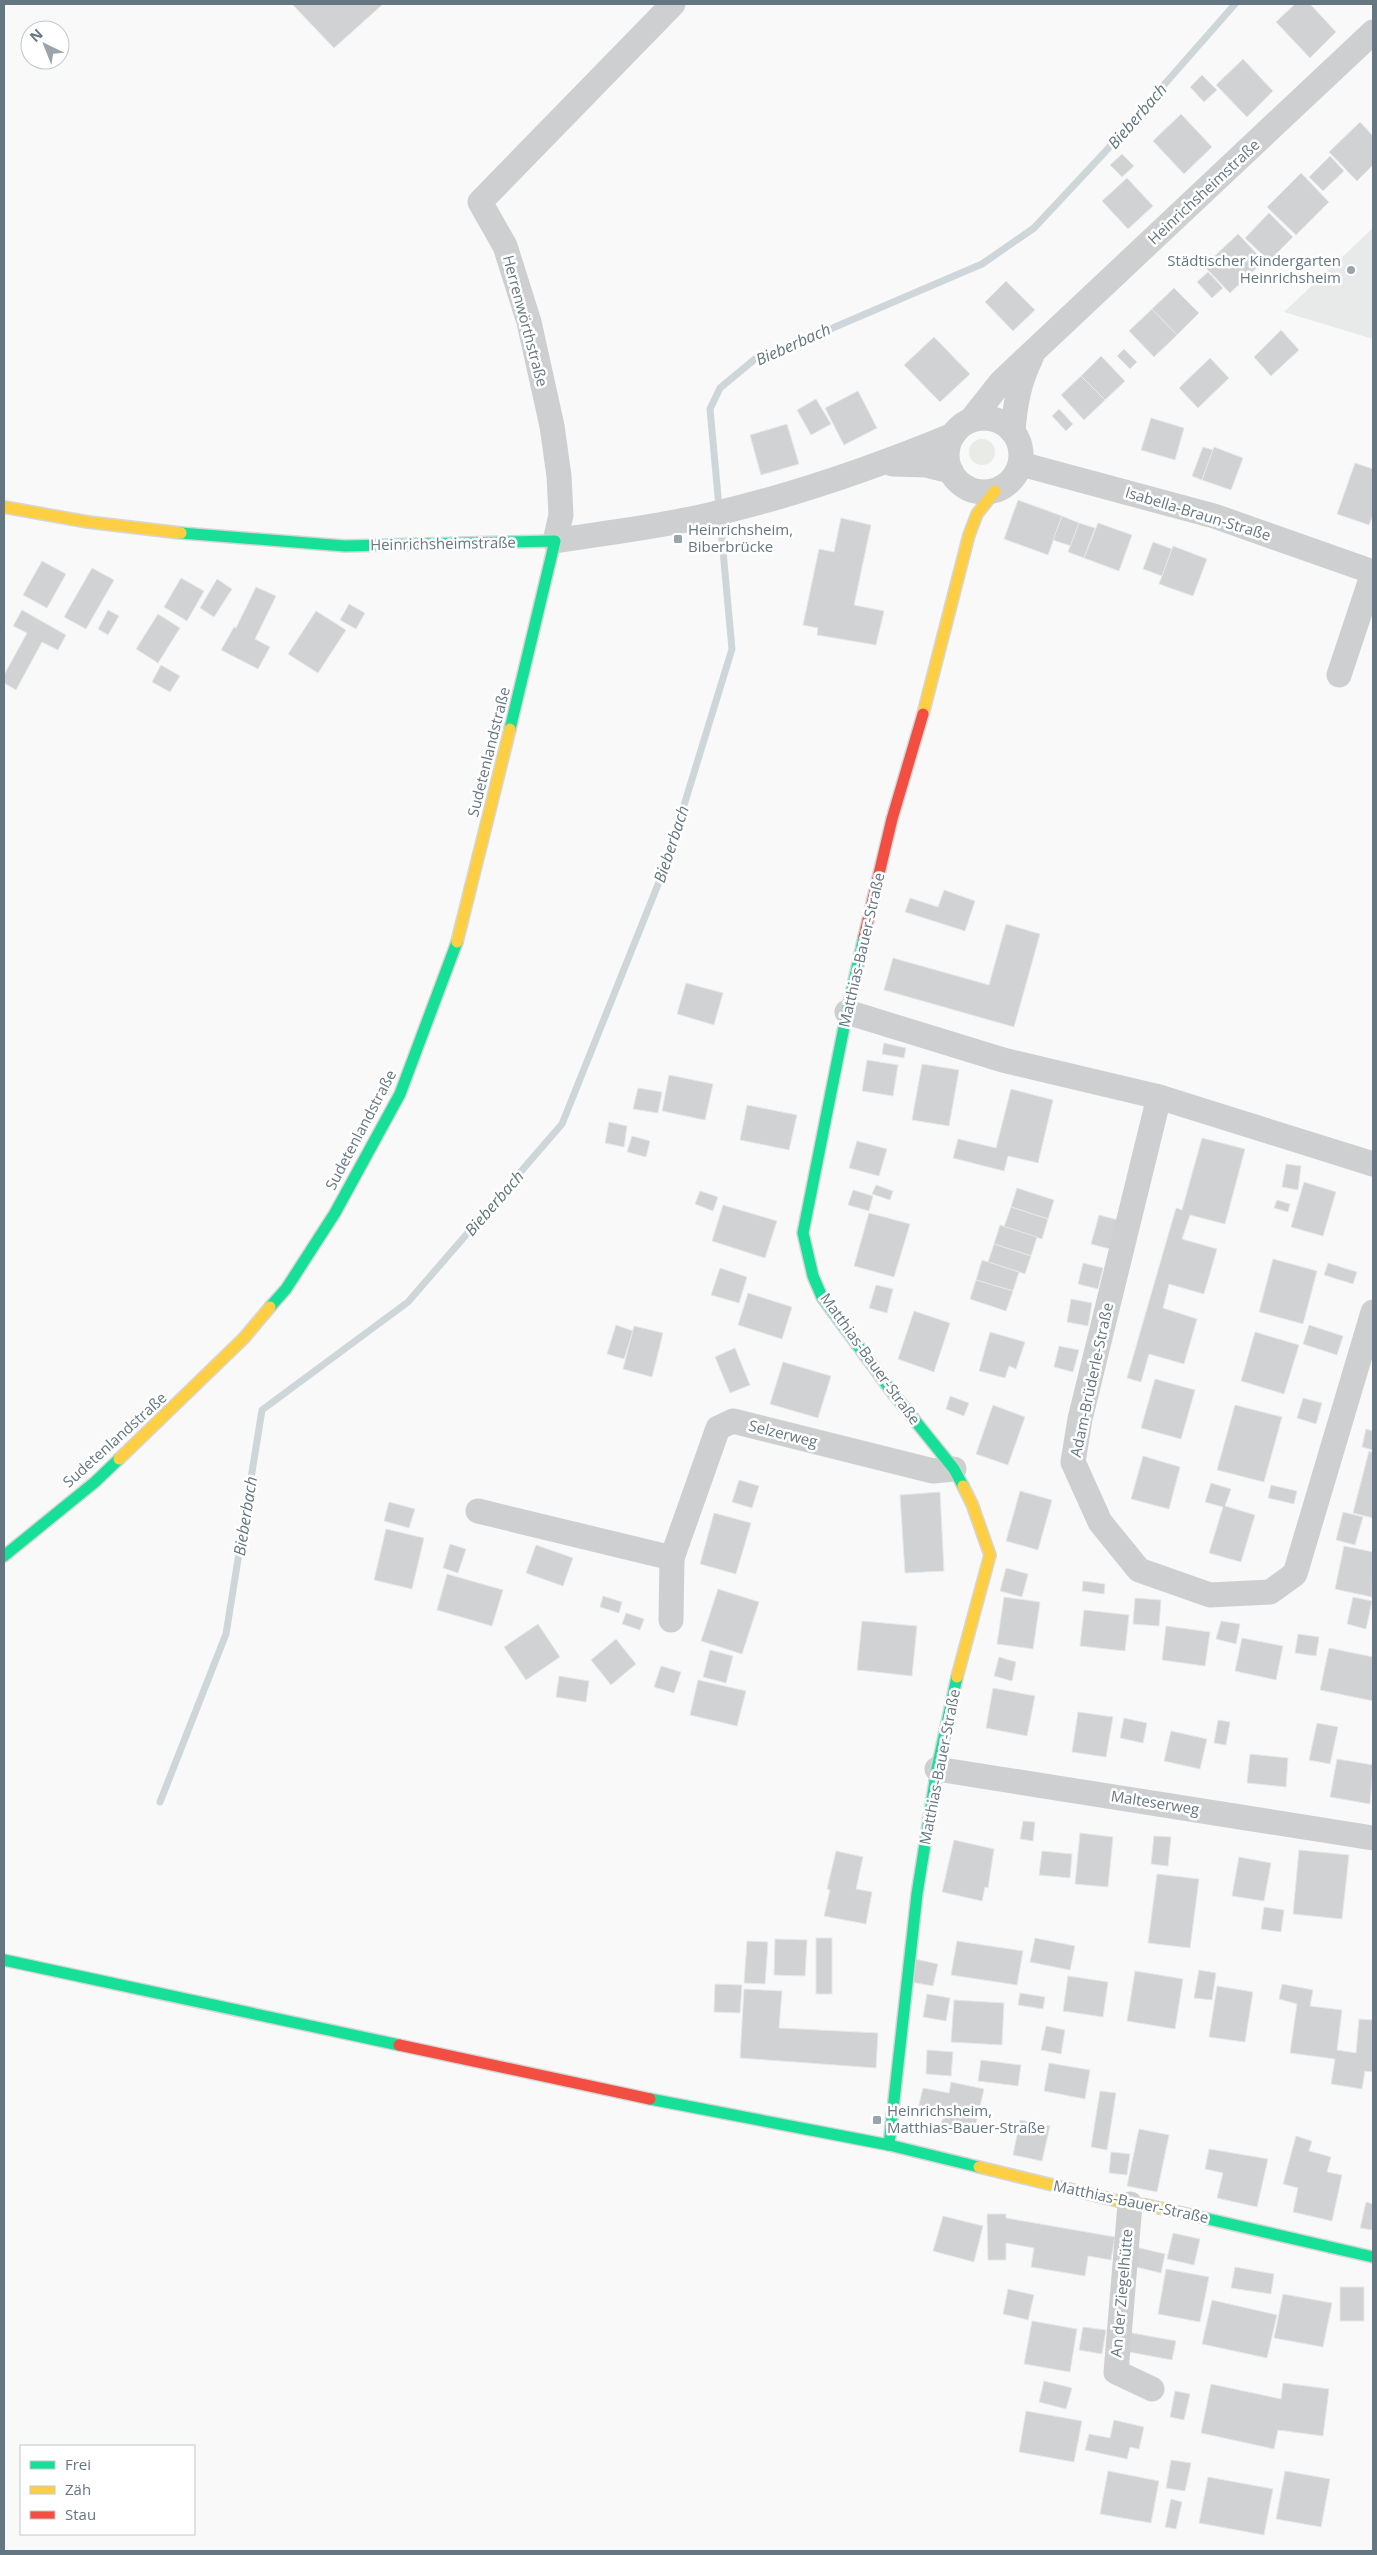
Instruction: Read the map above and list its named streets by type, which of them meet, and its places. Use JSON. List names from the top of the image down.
{
  "streets": {
    "street": [
      "Heinrichsheimstraße",
      "Herrenwörthstraße",
      "Isabella-Braun-Straße",
      "Sudetenlandstraße",
      "Matthias-Bauer-Straße",
      "Adam-Brüderle-Straße",
      "Selzerweg",
      "Malteserweg",
      "An der Ziegelhütte"
    ]
  },
  "crossings": [
    ["Heinrichsheimstraße", "Herrenwörthstraße"],
    ["Heinrichsheimstraße", "Isabella-Braun-Straße"],
    ["Heinrichsheimstraße", "Sudetenlandstraße"],
    ["Heinrichsheimstraße", "Matthias-Bauer-Straße"],
    ["Herrenwörthstraße", "Sudetenlandstraße"],
    ["Isabella-Braun-Straße", "Matthias-Bauer-Straße"],
    ["Matthias-Bauer-Straße", "Selzerweg"],
    ["Matthias-Bauer-Straße", "Malteserweg"],
    ["Matthias-Bauer-Straße", "An der Ziegelhütte"]
  ],
  "water": ["Bieberbach"],
  "places": {
    "other": ["Städtischer Kindergarten Heinrichsheim"],
    "transit": ["Heinrichsheim, Biberbrücke", "Heinrichsheim, Matthias-Bauer-Straße"]
  },
  "legend": ["Frei", "Zäh", "Stau"],
  "north": "top left"
}
